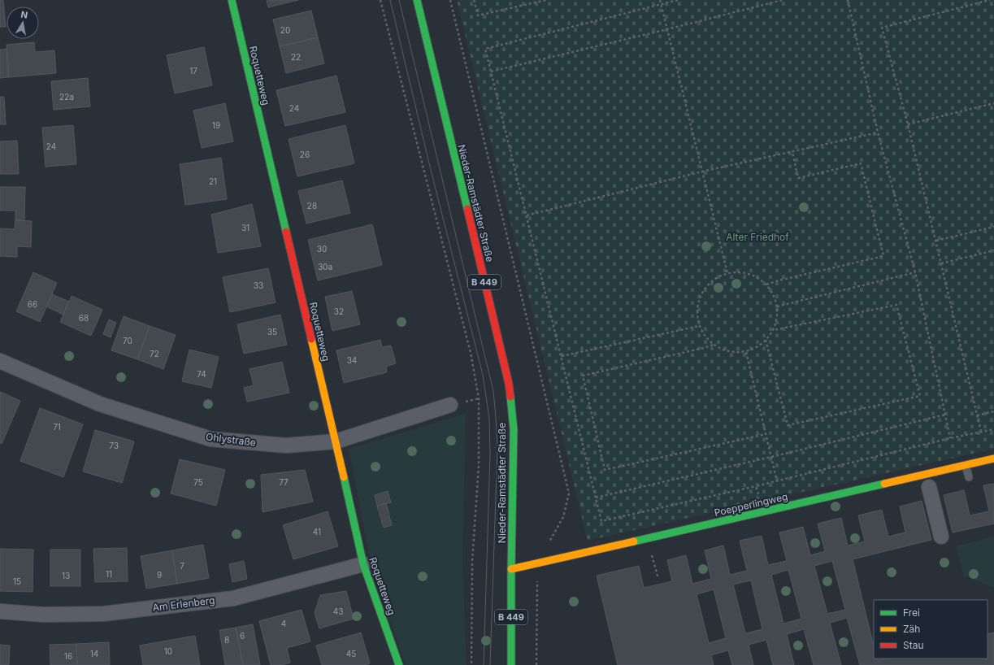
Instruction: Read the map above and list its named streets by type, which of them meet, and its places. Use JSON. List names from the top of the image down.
{
  "streets": {
    "street": [
      "Roquetteweg",
      "Nieder-Ramstädter Straße",
      "B 449",
      "Ohlystraße",
      "Poepperlingweg",
      "Am Erlenberg"
    ]
  },
  "crossings": [
    ["Roquetteweg", "Ohlystraße"],
    ["Roquetteweg", "Am Erlenberg"],
    ["Nieder-Ramstädter Straße", "Poepperlingweg"]
  ],
  "parks": ["Alter Friedhof"],
  "house_numbers": [
    "20",
    "22",
    "17",
    "22a",
    "24",
    "19",
    "24",
    "26",
    "21",
    "28",
    "31",
    "30",
    "30a",
    "33",
    "66",
    "32",
    "68",
    "35",
    "70",
    "72",
    "34",
    "74",
    "71",
    "73",
    "75",
    "77",
    "41",
    "7",
    "11",
    "9",
    "13",
    "15",
    "43",
    "4",
    "6",
    "8",
    "10",
    "14",
    "45",
    "16"
  ],
  "legend": ["Frei", "Zäh", "Stau"],
  "north": "top"
}
